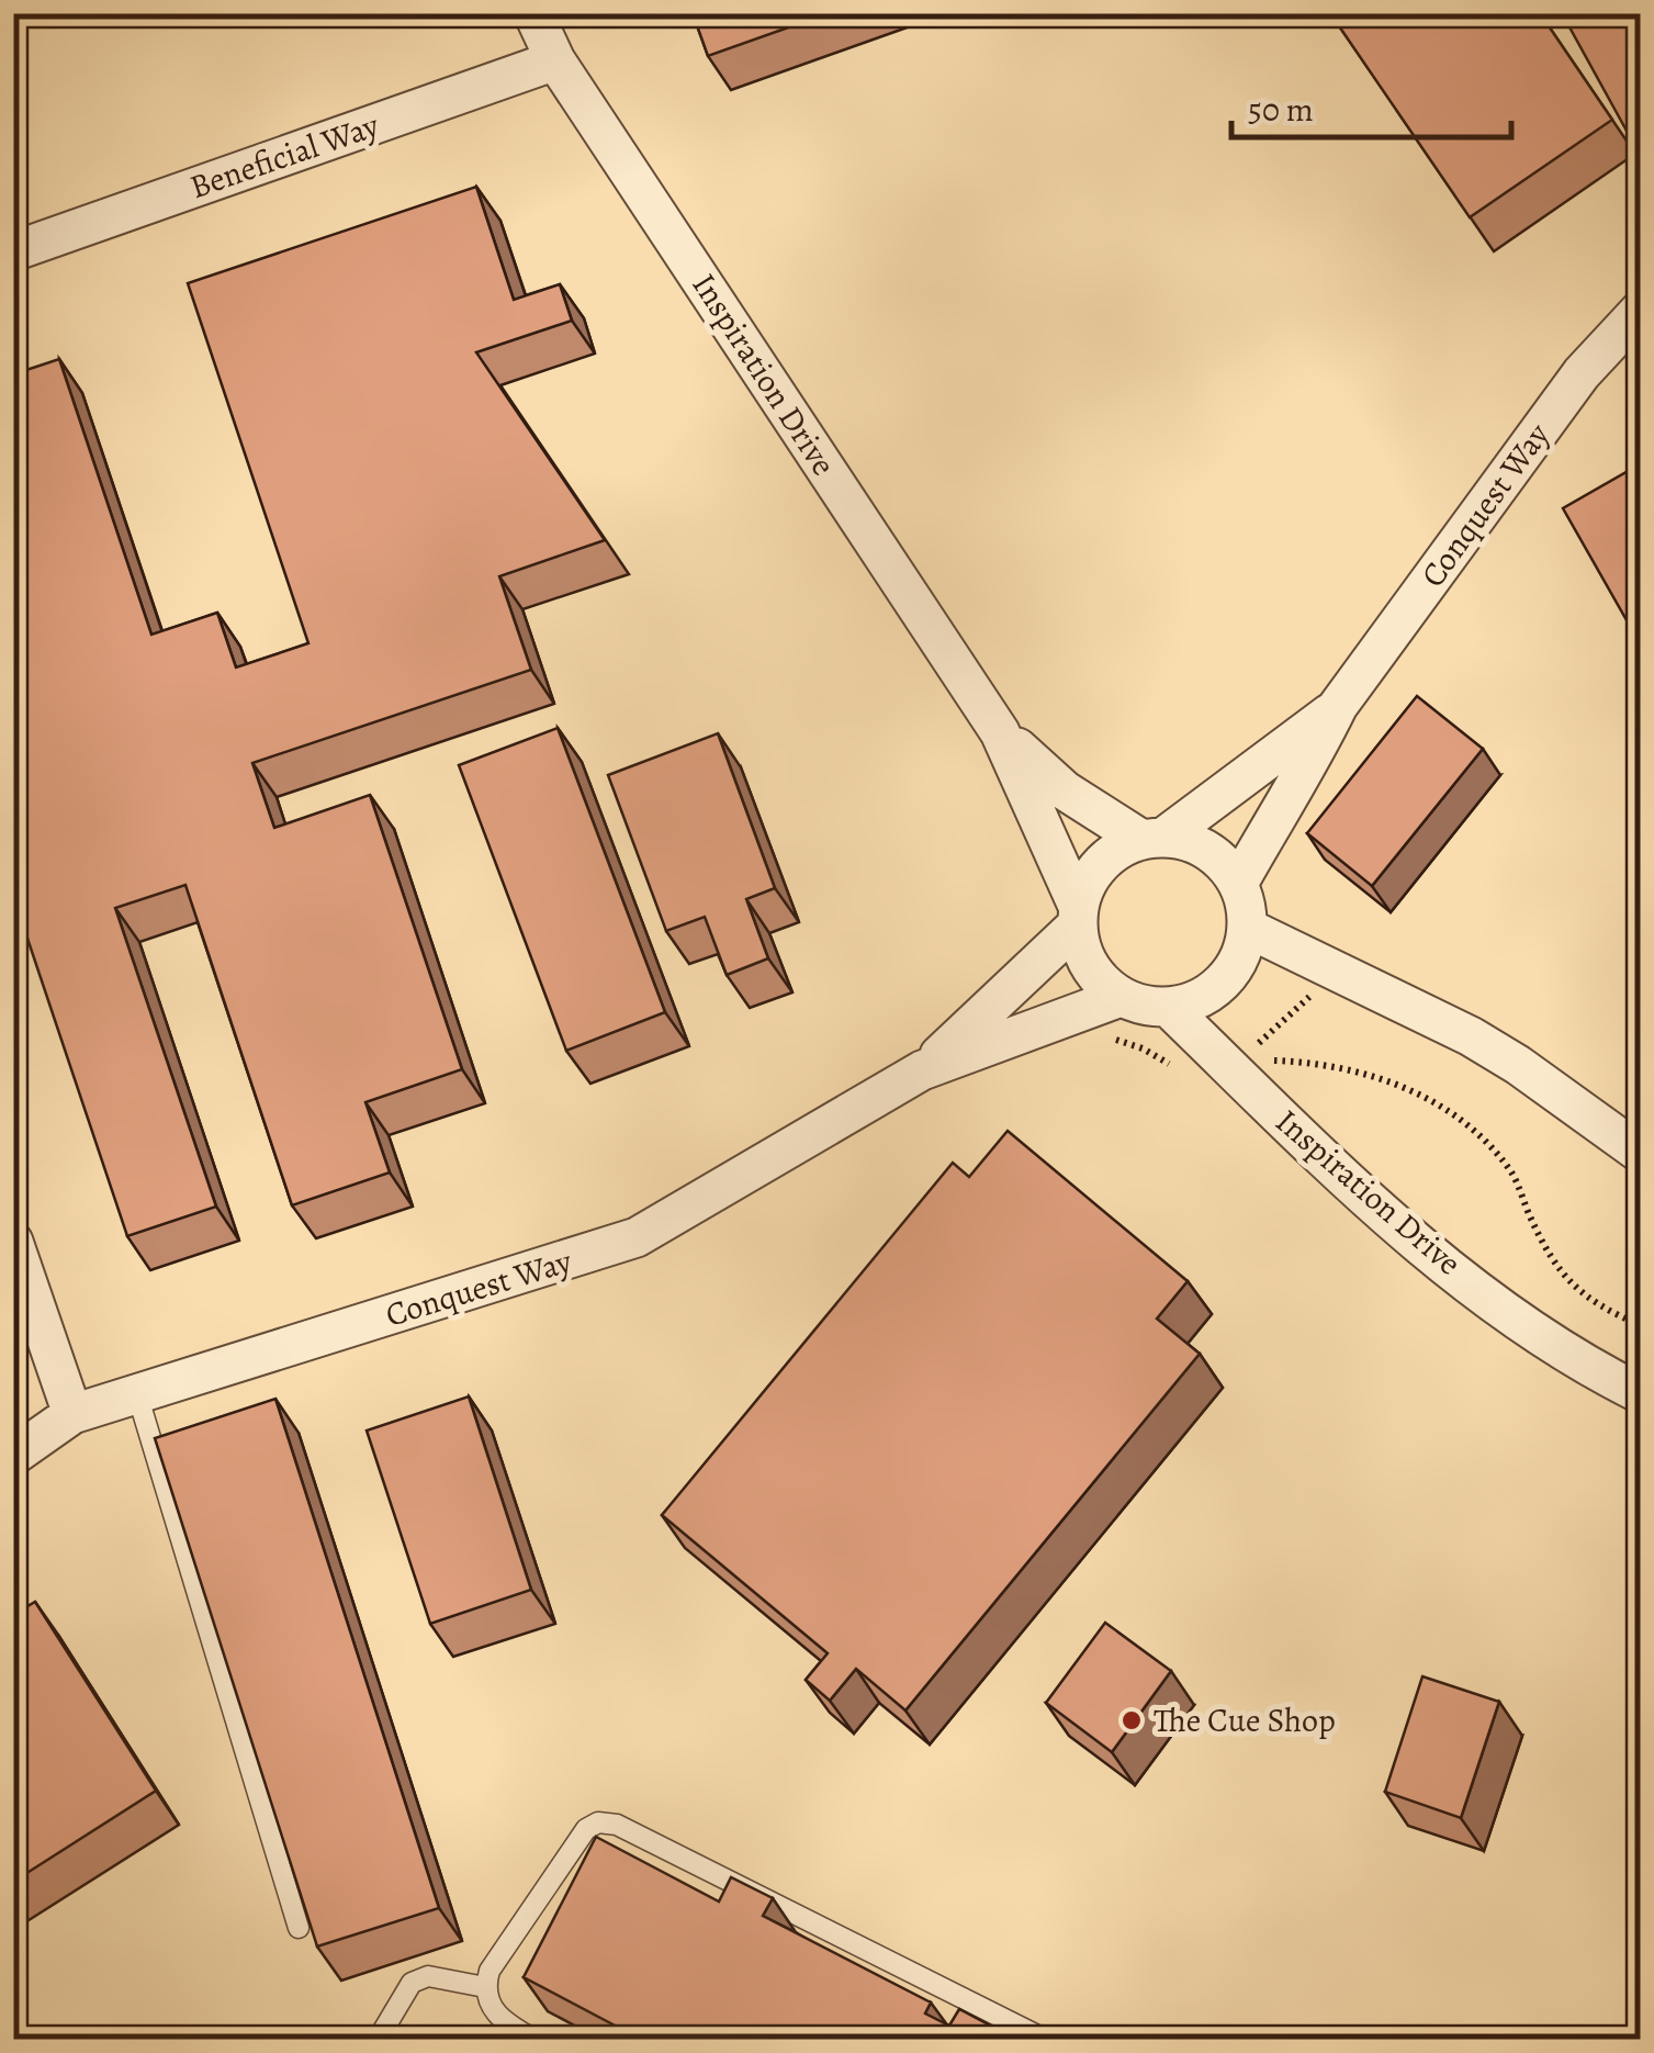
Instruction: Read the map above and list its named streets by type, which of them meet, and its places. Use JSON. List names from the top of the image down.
{
  "streets": {
    "street": ["Beneficial Way", "Inspiration Drive", "Conquest Way"]
  },
  "crossings": [
    ["Beneficial Way", "Inspiration Drive"],
    ["Inspiration Drive", "Conquest Way"]
  ],
  "places": ["The Cue Shop"],
  "scale_bar": "50 m"
}
